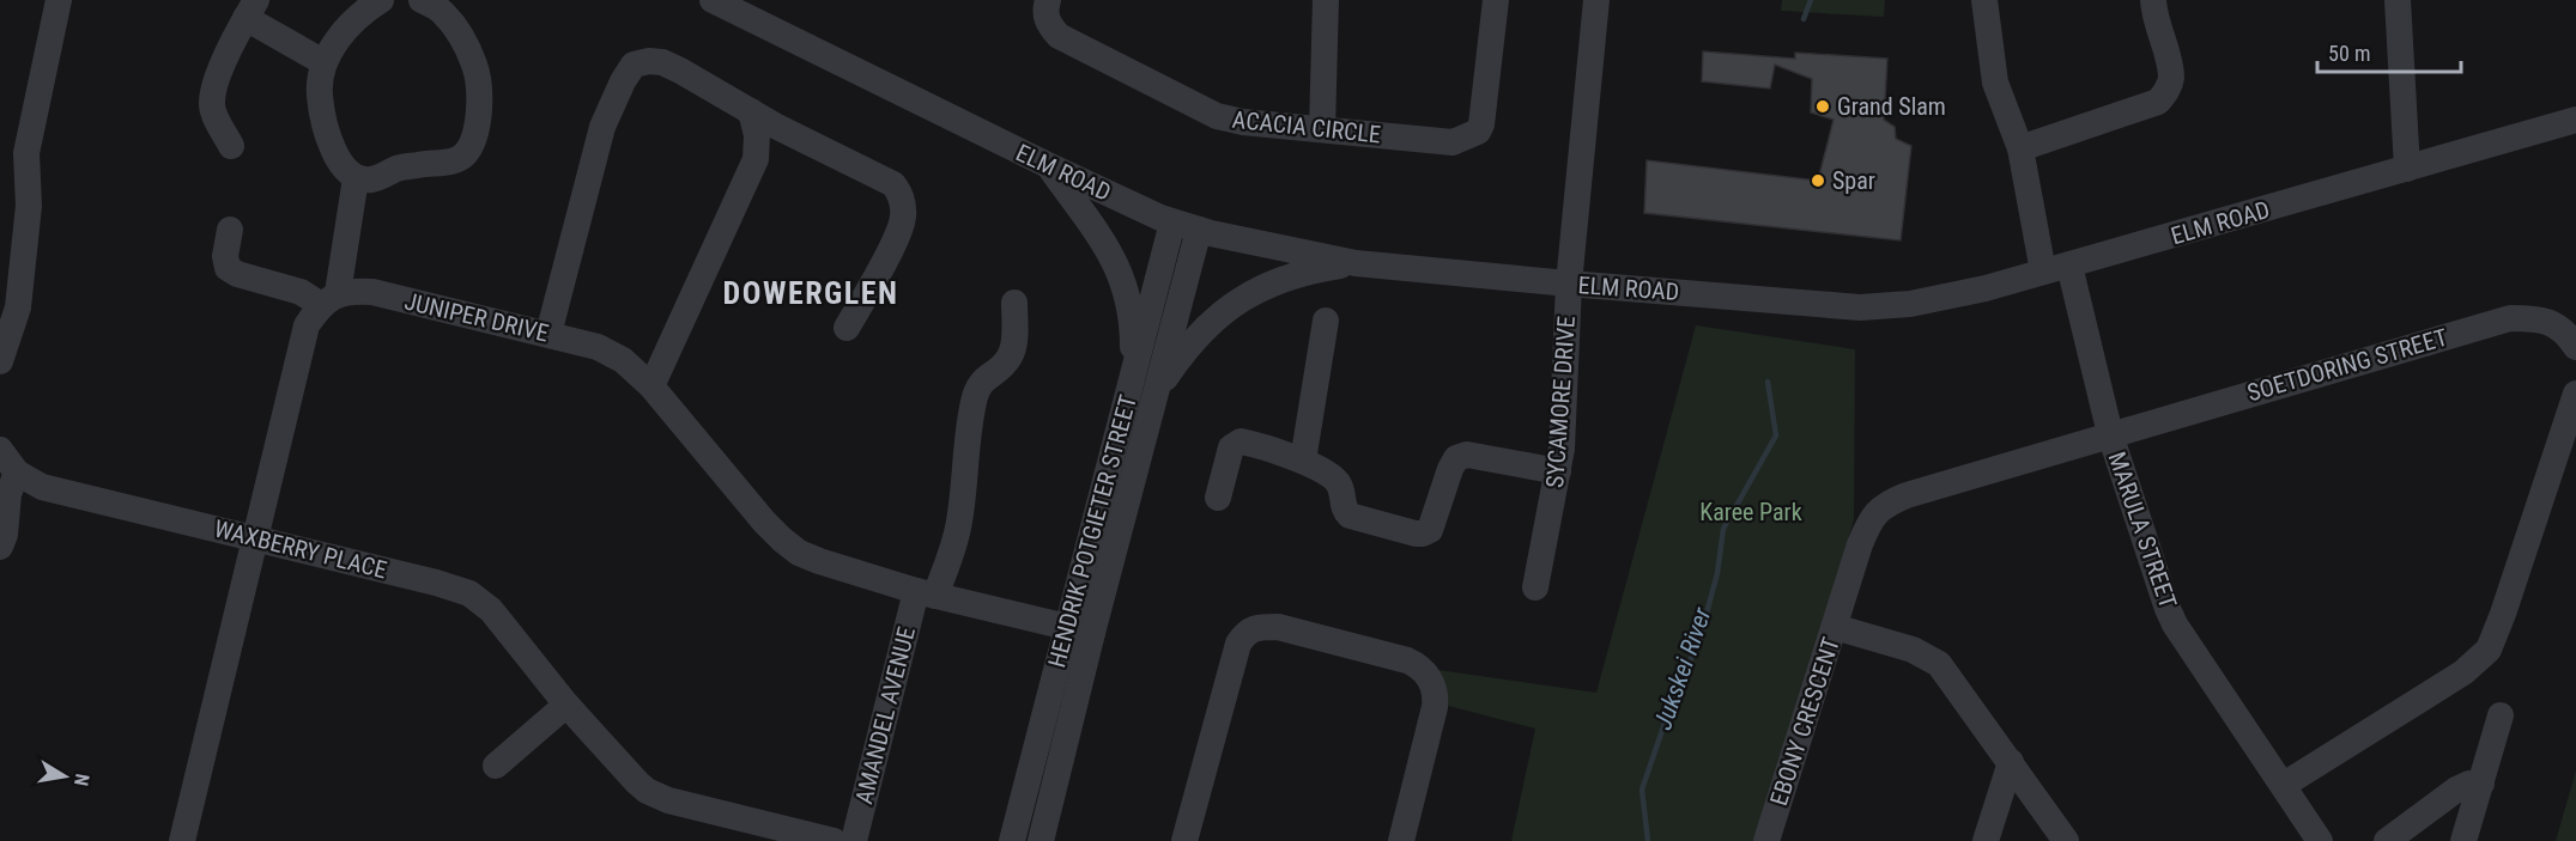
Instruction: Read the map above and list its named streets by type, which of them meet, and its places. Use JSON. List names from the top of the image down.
{
  "streets": {
    "street": [
      "ACACIA CIRCLE",
      "ELM ROAD",
      "JUNIPER DRIVE",
      "SOETDORING STREET",
      "SYCAMORE DRIVE",
      "MARULA STREET",
      "HENDRIK POTGIETER STREET",
      "WAXBERRY PLACE",
      "AMANDEL AVENUE",
      "EBONY CRESCENT"
    ]
  },
  "crossings": [
    ["ELM ROAD", "SYCAMORE DRIVE"],
    ["ELM ROAD", "MARULA STREET"],
    ["ELM ROAD", "HENDRIK POTGIETER STREET"],
    ["JUNIPER DRIVE", "HENDRIK POTGIETER STREET"],
    ["JUNIPER DRIVE", "AMANDEL AVENUE"],
    ["SOETDORING STREET", "MARULA STREET"],
    ["SOETDORING STREET", "EBONY CRESCENT"]
  ],
  "districts": ["DOWERGLEN"],
  "water": ["Jukskei River"],
  "parks": ["Karee Park"],
  "places": ["Grand Slam", "Spar"],
  "scale_bar": "50 m",
  "north": "right"
}
